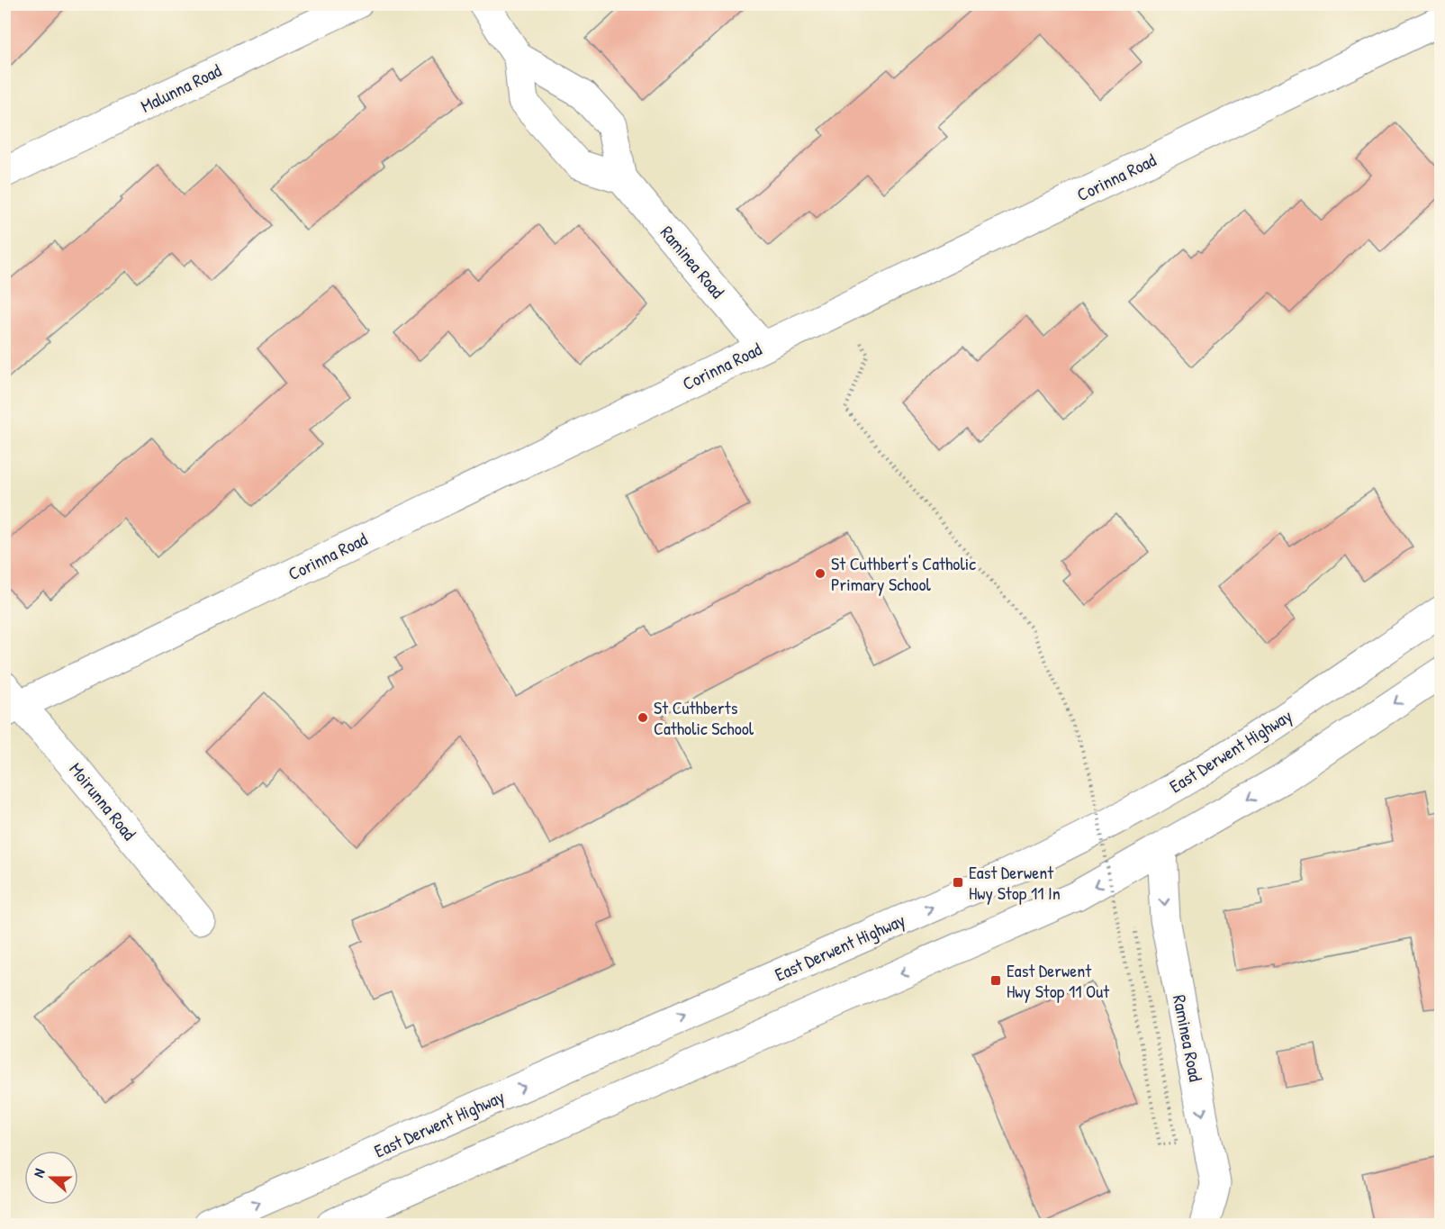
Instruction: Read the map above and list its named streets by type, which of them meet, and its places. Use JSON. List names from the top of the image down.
{
  "streets": {
    "main road": [
      "Malunna Road",
      "Corinna Road",
      "Raminea Road",
      "East Derwent Highway",
      "Moirunna Road"
    ]
  },
  "crossings": [
    ["Corinna Road", "Raminea Road"],
    ["Corinna Road", "Moirunna Road"]
  ],
  "one_way": ["Raminea Road"],
  "places": {
    "other": ["St Cuthbert's Catholic Primary School", "St Cuthberts Catholic School"],
    "transit": ["East Derwent Hwy Stop 11 In", "East Derwent Hwy Stop 11 Out"]
  },
  "north": "left"
}
